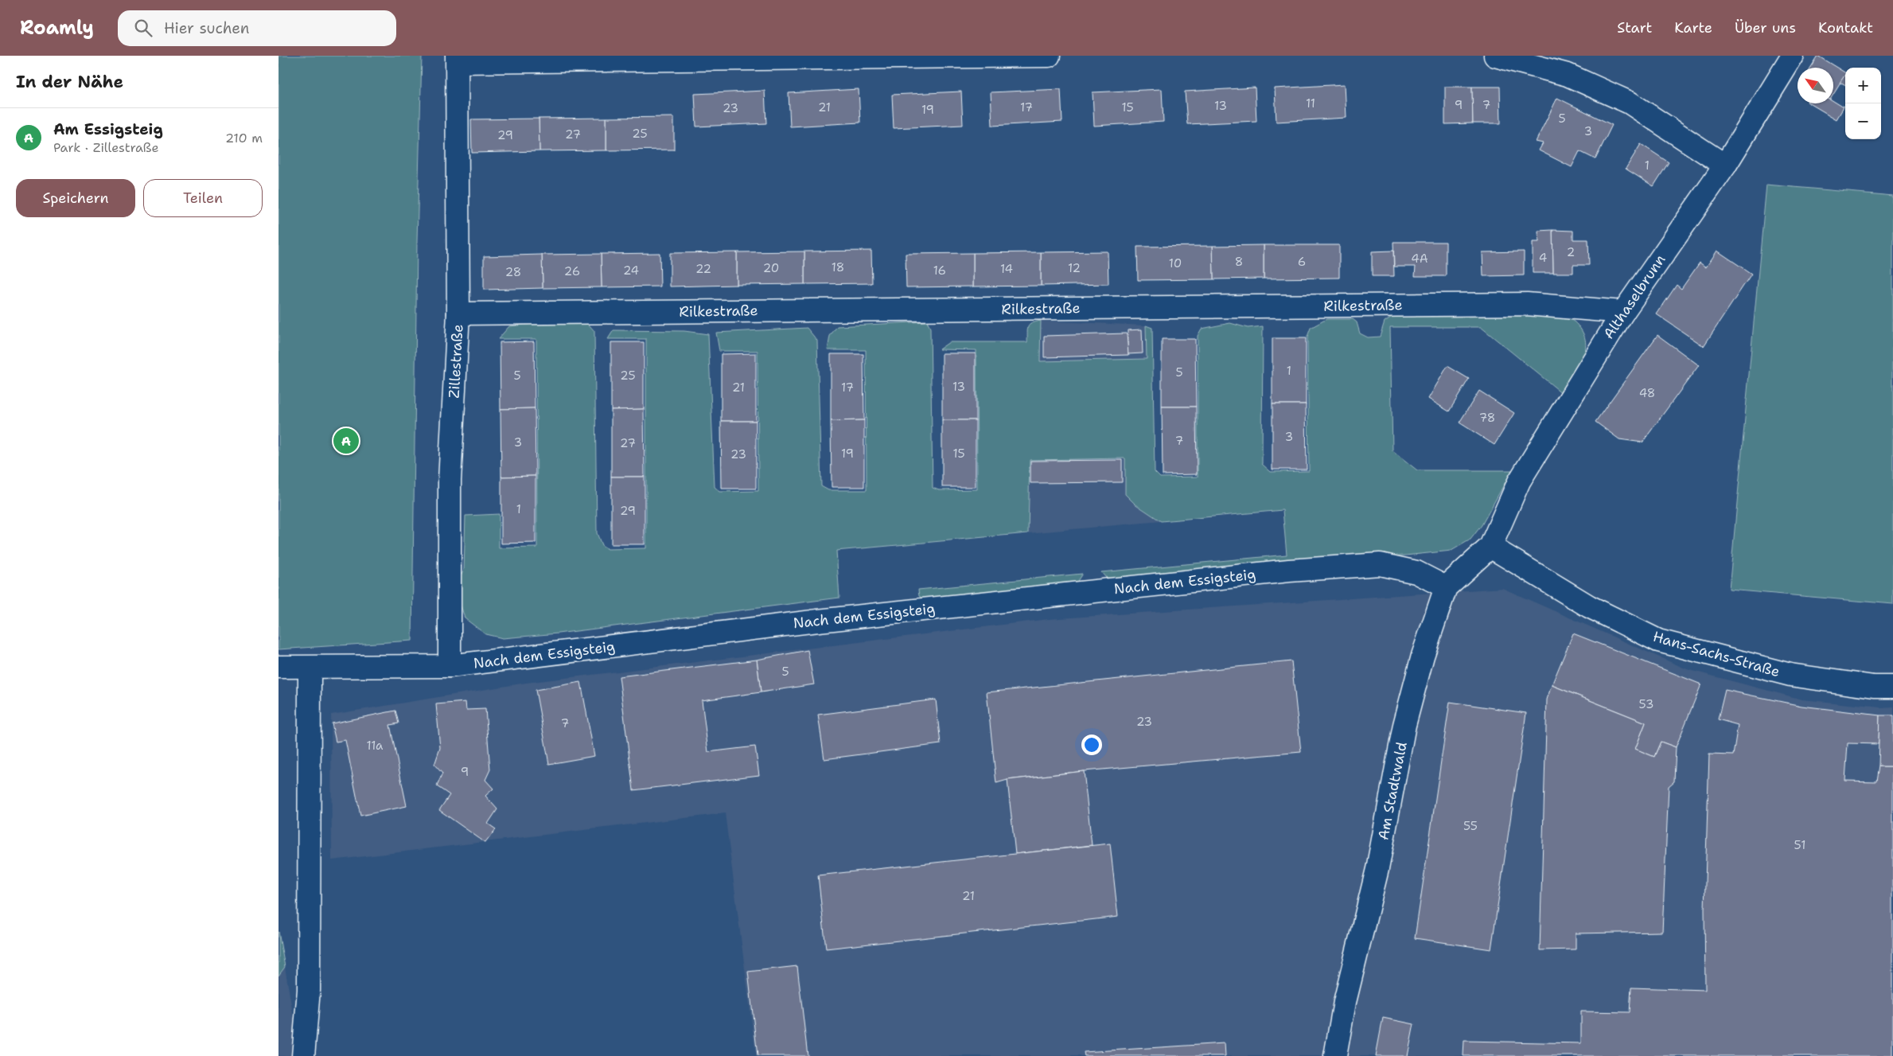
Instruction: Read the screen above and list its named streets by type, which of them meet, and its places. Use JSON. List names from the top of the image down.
{
  "streets": {
    "street": [
      "Althaselbrunn",
      "Rilkestraße",
      "Zillestraße",
      "Nach dem Essigsteig",
      "Hans-Sachs-Straße",
      "Am Stadtwald"
    ]
  },
  "crossings": [
    ["Althaselbrunn", "Rilkestraße"],
    ["Althaselbrunn", "Hans-Sachs-Straße"],
    ["Althaselbrunn", "Am Stadtwald"],
    ["Rilkestraße", "Zillestraße"],
    ["Zillestraße", "Nach dem Essigsteig"],
    ["Nach dem Essigsteig", "Am Stadtwald"],
    ["Hans-Sachs-Straße", "Am Stadtwald"]
  ],
  "house_numbers": [
    "11",
    "9",
    "7",
    "13",
    "21",
    "17",
    "15",
    "23",
    "19",
    "5",
    "3",
    "25",
    "27",
    "29",
    "1",
    "2",
    "4",
    "4A",
    "8",
    "6",
    "10",
    "18",
    "20",
    "12",
    "22",
    "14",
    "24",
    "16",
    "26",
    "28",
    "1",
    "5",
    "5",
    "25",
    "13",
    "21",
    "17",
    "48",
    "78",
    "3",
    "7",
    "3",
    "27",
    "19",
    "15",
    "23",
    "1",
    "29",
    "5",
    "53",
    "23",
    "7",
    "11a",
    "9",
    "55",
    "51",
    "21"
  ],
  "north": "top left",
  "page": {
    "header": "Roamly",
    "search": "Hier suchen",
    "nav": [
      "Start",
      "Karte",
      "Über uns",
      "Kontakt"
    ],
    "heading": "In der Nähe",
    "map_buttons": ["+", "−"],
    "list": [
      {
        "mark": "A",
        "name": "Am Essigsteig",
        "note": "Park · Zillestraße",
        "value": "210 m"
      }
    ],
    "buttons": ["Speichern", "Teilen"],
    "pins": "A"
  }
}
